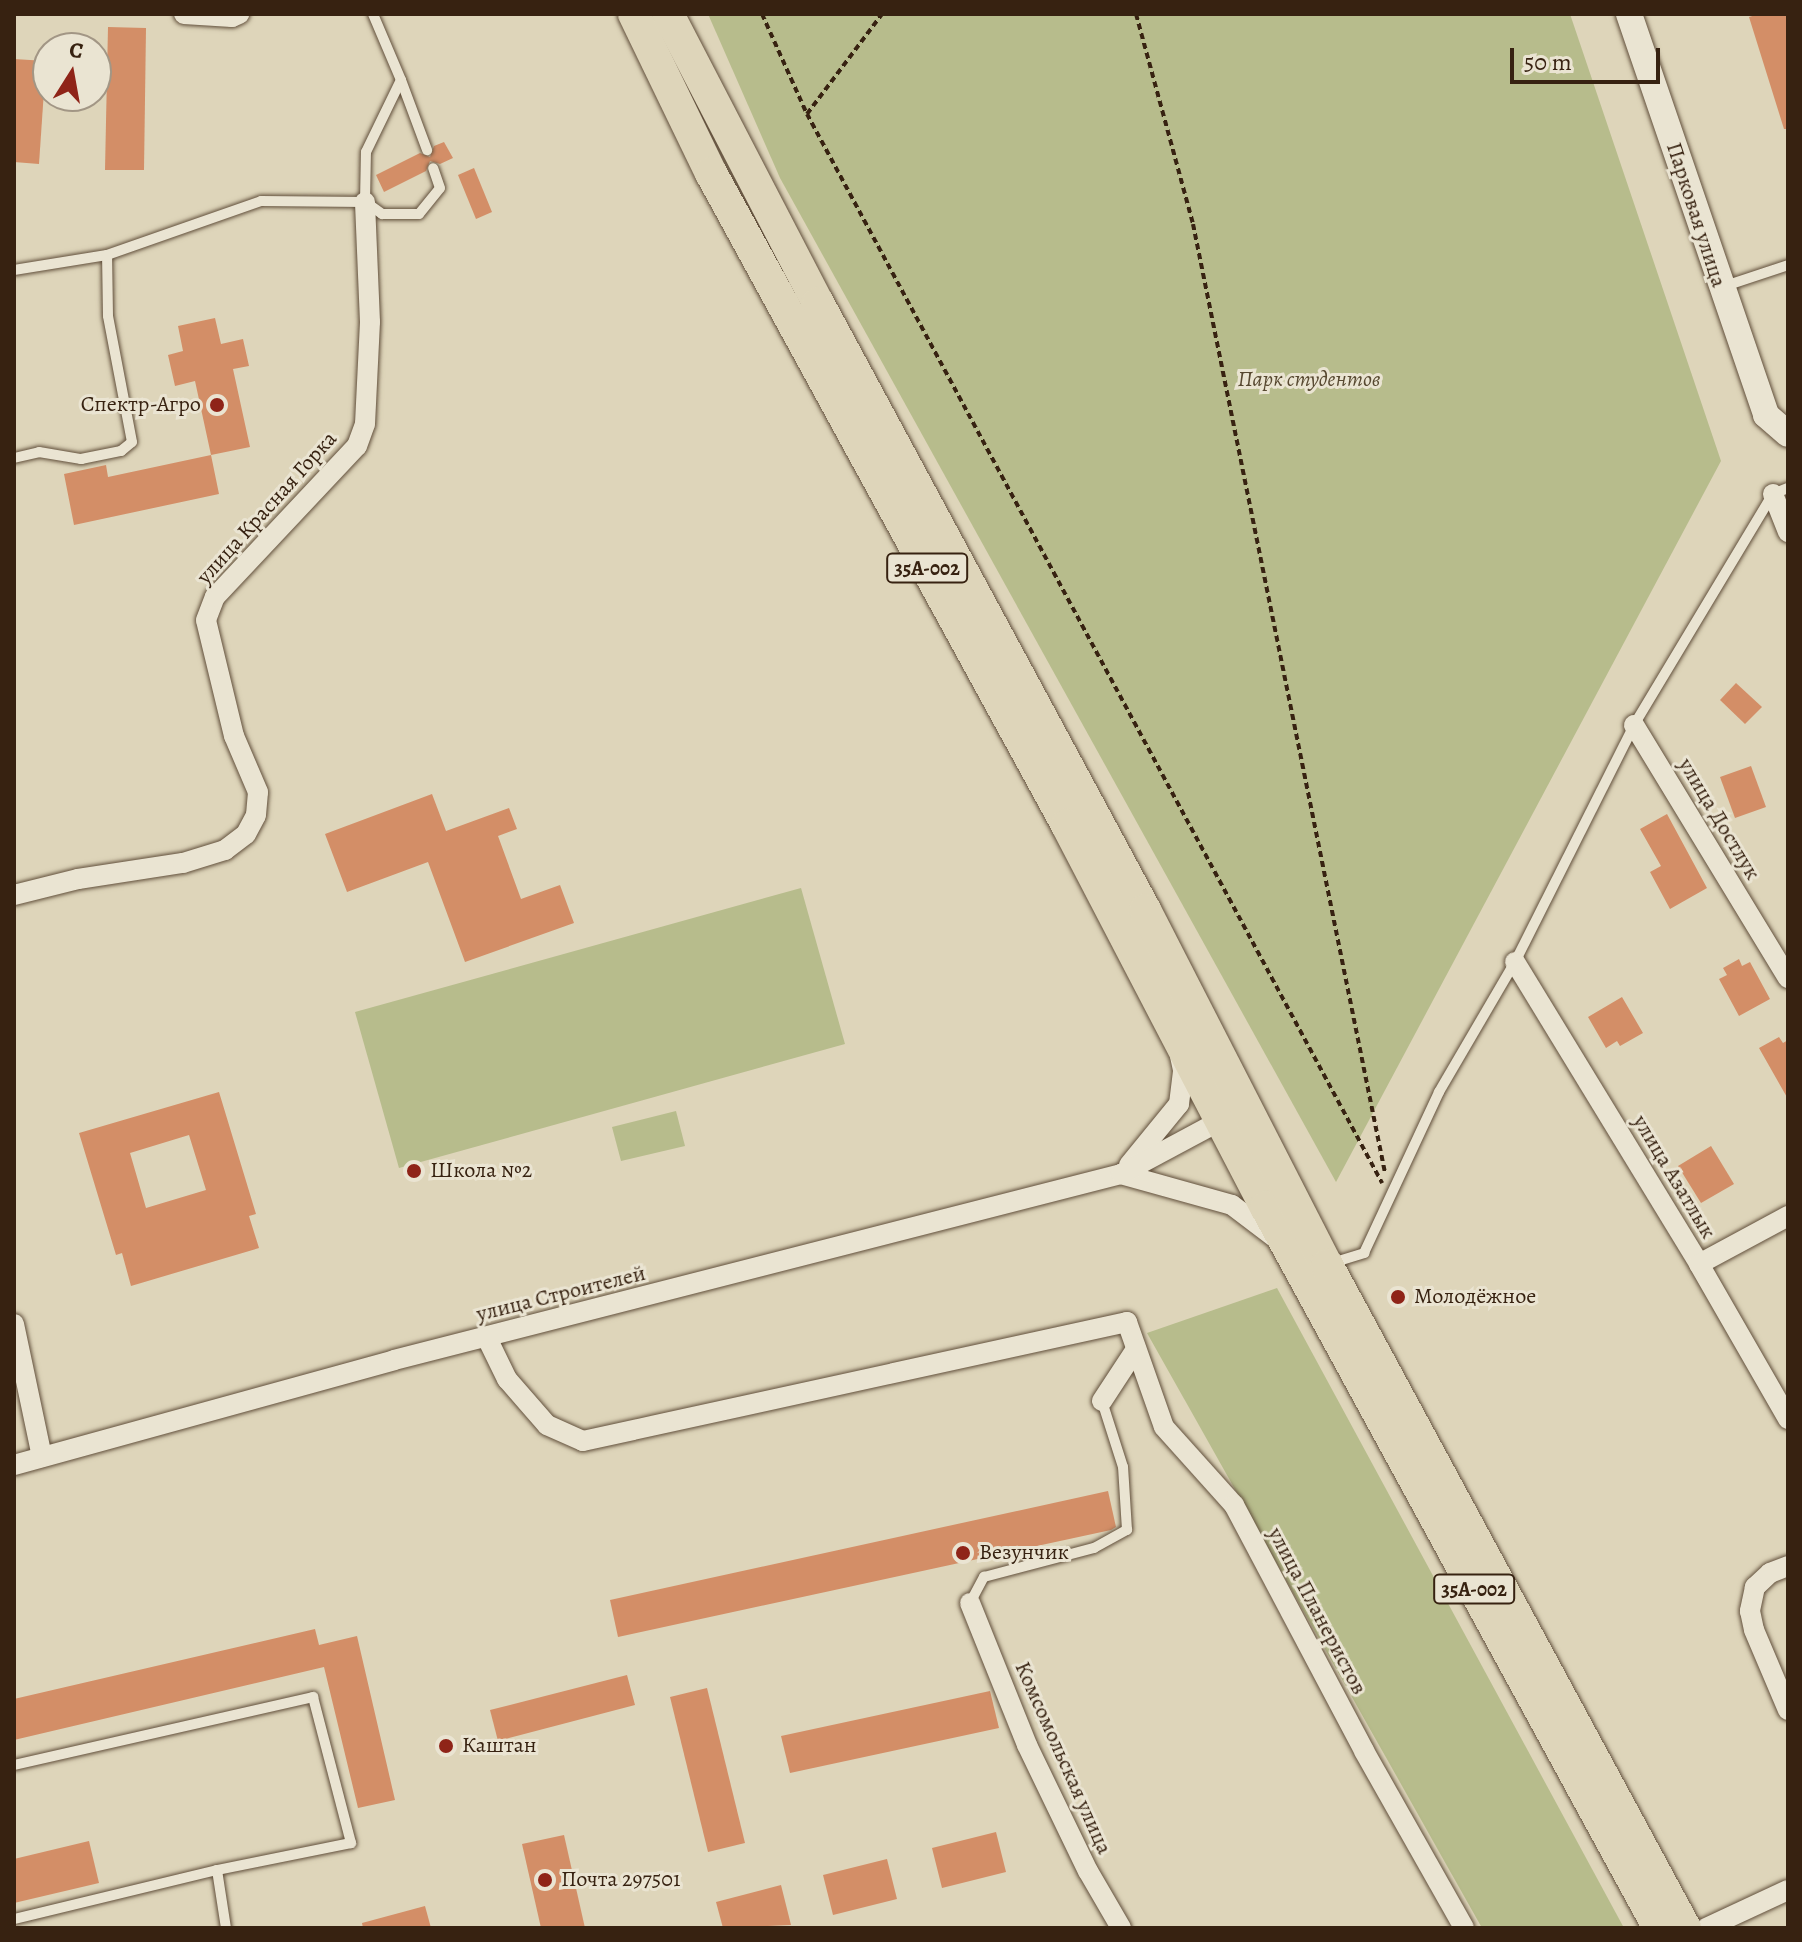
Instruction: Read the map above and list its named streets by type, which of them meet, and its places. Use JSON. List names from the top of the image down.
{
  "streets": {
    "main road": ["35А-002"],
    "street": [
      "Парковая улица",
      "улица Красная Горка",
      "улица Достлук",
      "улица Азатлык",
      "улица Строителей",
      "улица Планеристов",
      "Комсомольская улица"
    ]
  },
  "crossings": [
    ["35А-002", "улица Строителей"],
    ["улица Строителей", "улица Планеристов"]
  ],
  "parks": ["Парк студентов"],
  "places": [
    "Спектр-Агро",
    "Школа №2",
    "Молодёжное",
    "Везунчик",
    "Каштан",
    "Почта 297501"
  ],
  "scale_bar": "50 m",
  "north": "top"
}
